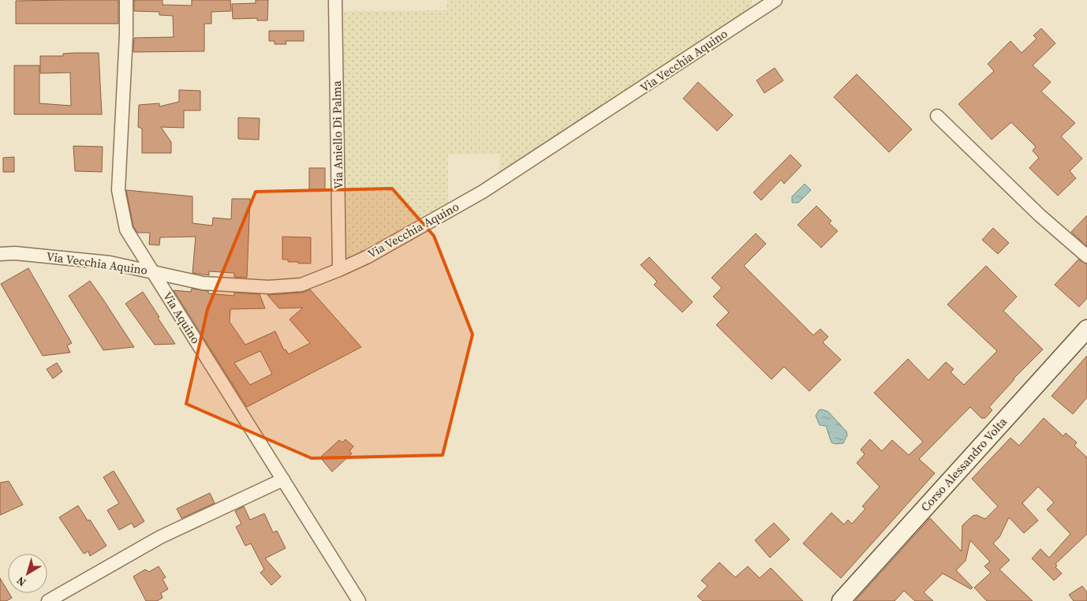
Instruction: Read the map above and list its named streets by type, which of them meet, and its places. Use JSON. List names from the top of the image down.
{
  "streets": {
    "main road": ["Corso Alessandro Volta"],
    "street": ["Via Vecchia Aquino", "Via Aniello Di Palma", "Via Aquino"]
  },
  "crossings": [
    ["Via Vecchia Aquino", "Via Aniello Di Palma"],
    ["Via Vecchia Aquino", "Via Aquino"]
  ],
  "north": "bottom left"
}
